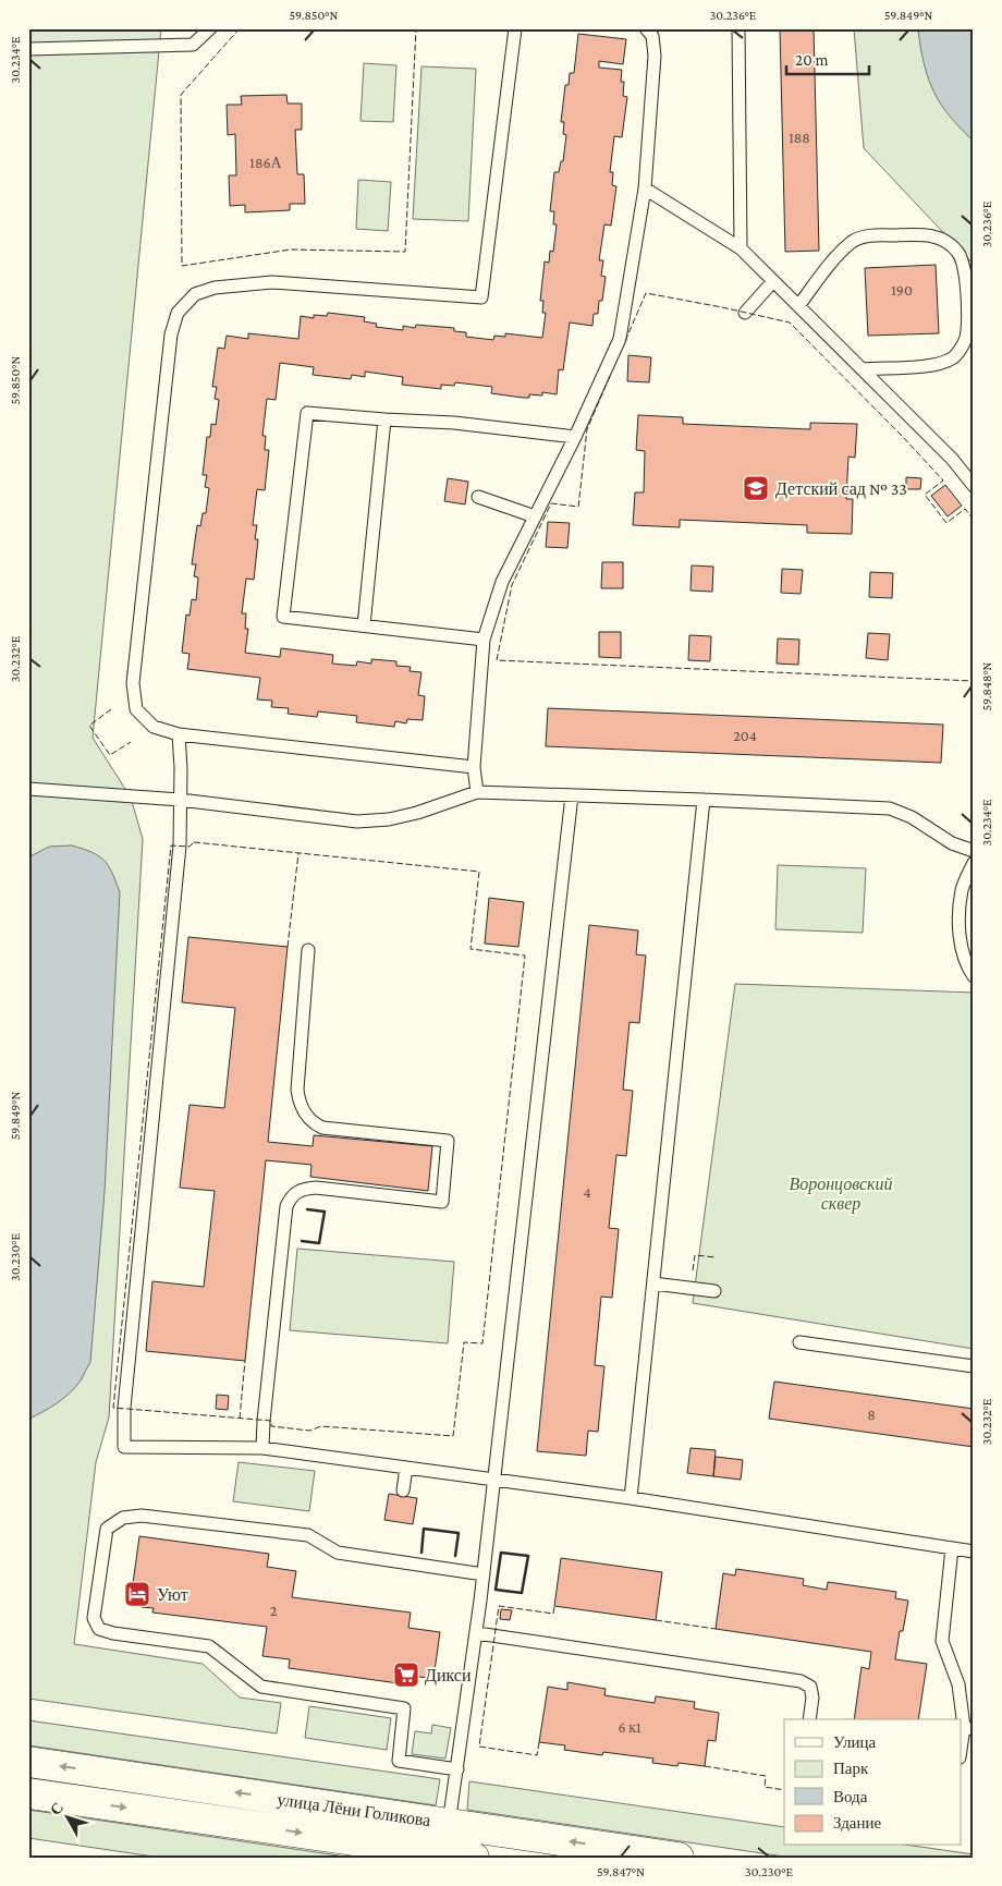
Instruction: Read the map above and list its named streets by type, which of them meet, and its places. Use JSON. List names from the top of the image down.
{
  "streets": {
    "street": ["улица Лёни Голикова"]
  },
  "parks": ["Воронцовский сквер"],
  "places": {
    "school or university": ["Детский сад № 33"],
    "hotel": ["Уют"],
    "supermarket": ["Дикси"]
  },
  "house_numbers": [
    "188",
    "186А",
    "190",
    "204",
    "4",
    "8",
    "2",
    "6 к1"
  ],
  "legend": [
    "Улица",
    "Парк",
    "Вода",
    "Здание"
  ],
  "scale_bar": "20 m",
  "north": "top left",
  "coordinates": [
    "59.850°N",
    "30.236°E",
    "59.849°N",
    "30.234°E",
    "30.232°E",
    "59.848°N",
    "30.230°E",
    "59.847°N"
  ]
}
